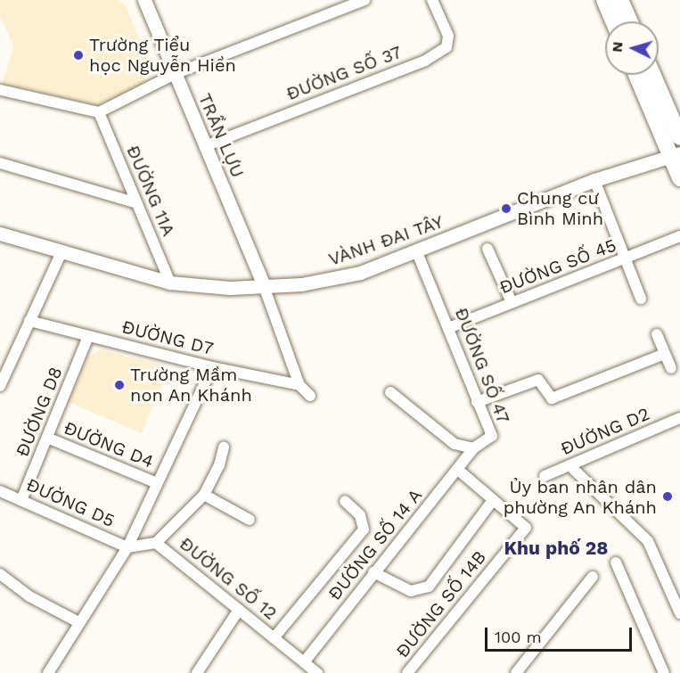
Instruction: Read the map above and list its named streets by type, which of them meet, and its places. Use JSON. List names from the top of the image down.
{
  "streets": {
    "street": [
      "ĐƯỜNG SỐ 37",
      "TRẦN LỰU",
      "ĐƯỜNG 11A",
      "VÀNH ĐAI TÂY",
      "ĐƯỜNG SỐ 45",
      "ĐƯỜNG D7",
      "ĐƯỜNG SỐ 47",
      "ĐƯỜNG D8",
      "ĐƯỜNG D2",
      "ĐƯỜNG D4",
      "ĐƯỜNG D5",
      "ĐƯỜNG SỐ 14 A",
      "ĐƯỜNG SỐ 12",
      "ĐƯỜNG SỐ 14B"
    ]
  },
  "crossings": [
    ["ĐƯỜNG SỐ 37", "TRẦN LỰU"],
    ["TRẦN LỰU", "VÀNH ĐAI TÂY"],
    ["ĐƯỜNG 11A", "VÀNH ĐAI TÂY"],
    ["VÀNH ĐAI TÂY", "ĐƯỜNG SỐ 47"],
    ["ĐƯỜNG SỐ 45", "ĐƯỜNG SỐ 47"],
    ["ĐƯỜNG D7", "ĐƯỜNG D8"],
    ["ĐƯỜNG D7", "ĐƯỜNG D4"],
    ["ĐƯỜNG SỐ 47", "ĐƯỜNG SỐ 14 A"],
    ["ĐƯỜNG D8", "ĐƯỜNG D4"],
    ["ĐƯỜNG D8", "ĐƯỜNG D5"],
    ["ĐƯỜNG D4", "ĐƯỜNG D5"],
    ["ĐƯỜNG D4", "ĐƯỜNG SỐ 12"],
    ["ĐƯỜNG D5", "ĐƯỜNG SỐ 12"],
    ["ĐƯỜNG SỐ 14 A", "ĐƯỜNG SỐ 12"],
    ["ĐƯỜNG SỐ 14 A", "ĐƯỜNG SỐ 14B"]
  ],
  "districts": ["Khu phố 28"],
  "places": [
    "Trường Tiểu học Nguyễn Hiền",
    "Chung cư Bình Minh",
    "Trường Mầm non An Khánh",
    "Ủy ban nhân dân phường An Khánh"
  ],
  "scale_bar": "100 m",
  "north": "left"
}
